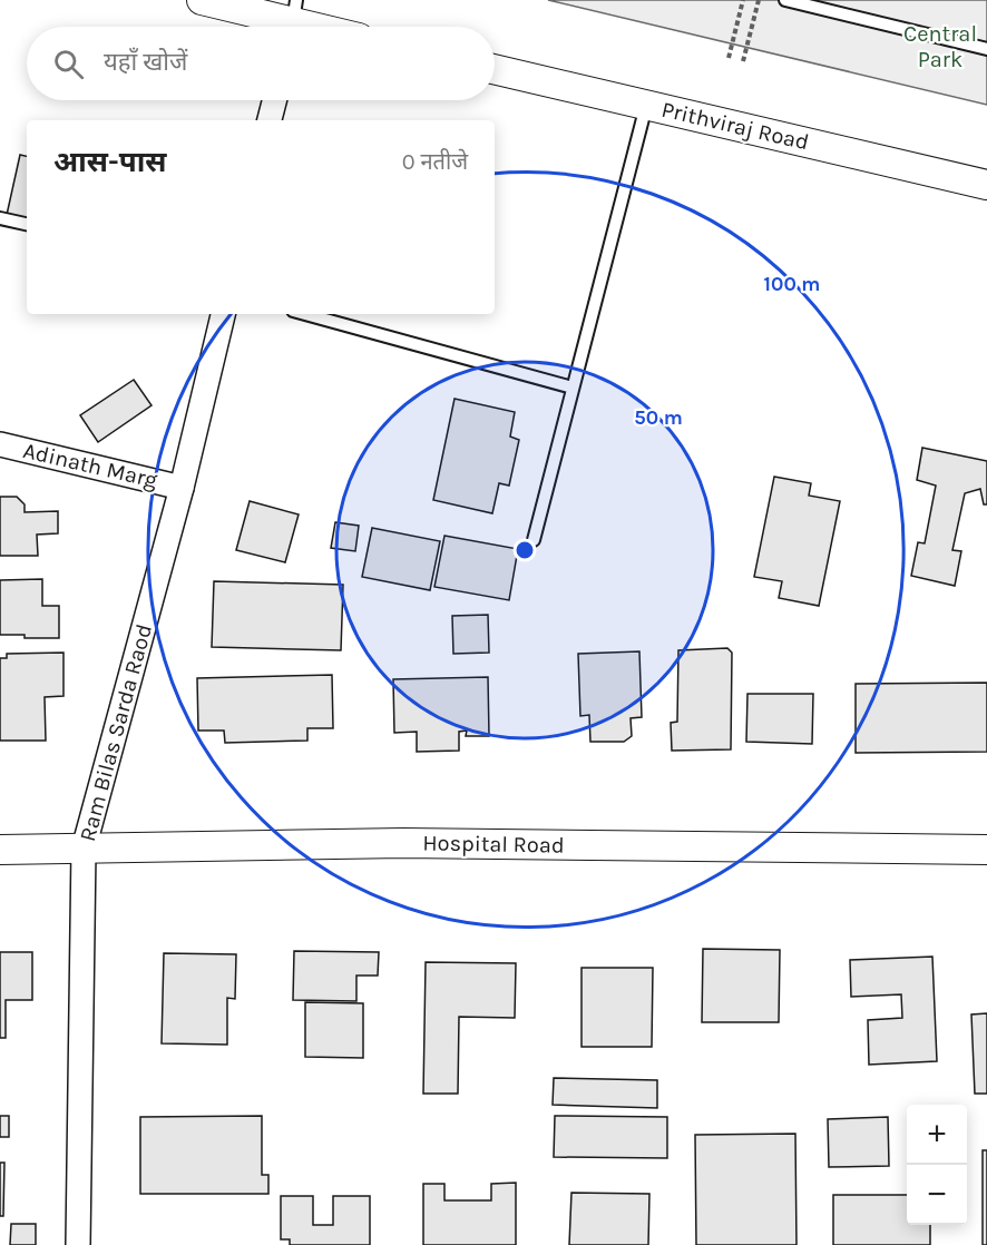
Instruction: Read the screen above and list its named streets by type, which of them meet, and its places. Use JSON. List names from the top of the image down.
{
  "streets": {
    "street": [
      "Prithviraj Road",
      "Adinath Marg",
      "Ram Bilas Sarda Raod",
      "Hospital Road"
    ]
  },
  "crossings": [
    ["Adinath Marg", "Ram Bilas Sarda Raod"],
    ["Ram Bilas Sarda Raod", "Hospital Road"]
  ],
  "parks": ["Central Park"],
  "page": {
    "search": "यहाँ खोजें",
    "heading": ["आस-पास", "0 नतीजे"],
    "map_buttons": ["+", "−"]
  },
  "rings": ["100 m", "50 m"]
}
